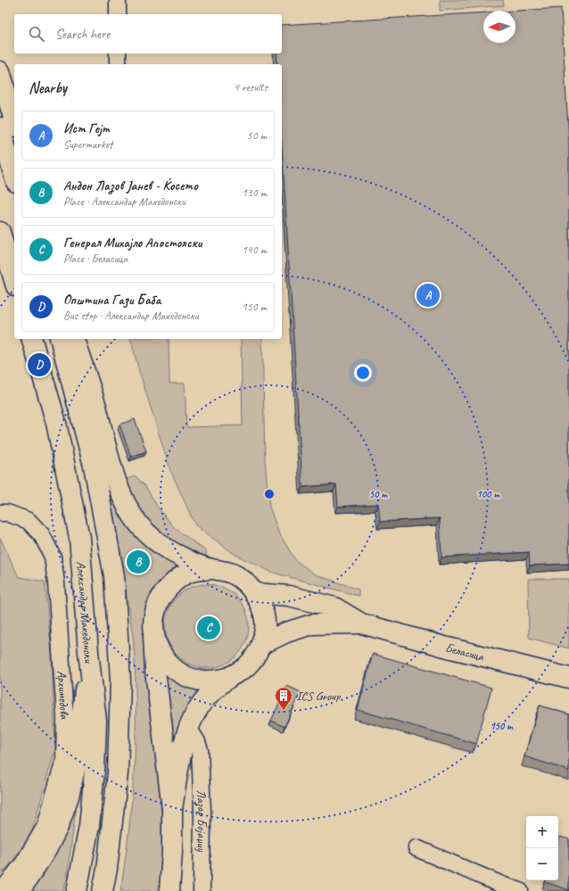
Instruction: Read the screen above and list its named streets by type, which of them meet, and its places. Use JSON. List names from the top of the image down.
{
  "streets": {
    "street": [
      "Александар Македонски",
      "Беласица",
      "Архимедова",
      "Лазар Бојаџиу"
    ]
  },
  "places": {
    "building": ["ICS Group"]
  },
  "north": "left",
  "page": {
    "search": "Search here",
    "heading": ["Nearby", "4 results"],
    "list": [
      {
        "mark": "A",
        "name": "Ист Гејт",
        "note": "Supermarket",
        "value": "50 m"
      },
      {
        "mark": "B",
        "name": "Андон Лазов Јанев - Ќосето",
        "note": "Place · Александар Македонски",
        "value": "130 m"
      },
      {
        "mark": "C",
        "name": "Генерал Михајло Апостолски",
        "note": "Place · Беласица",
        "value": "140 m"
      },
      {
        "mark": "D",
        "name": "Општина Гази Баба",
        "note": "Bus stop · Александар Македонски",
        "value": "150 m"
      }
    ],
    "pins": [
      "A",
      "D",
      "B",
      "C"
    ],
    "map_buttons": ["+", "−"]
  },
  "rings": ["50 m", "100 m", "150 m"]
}
